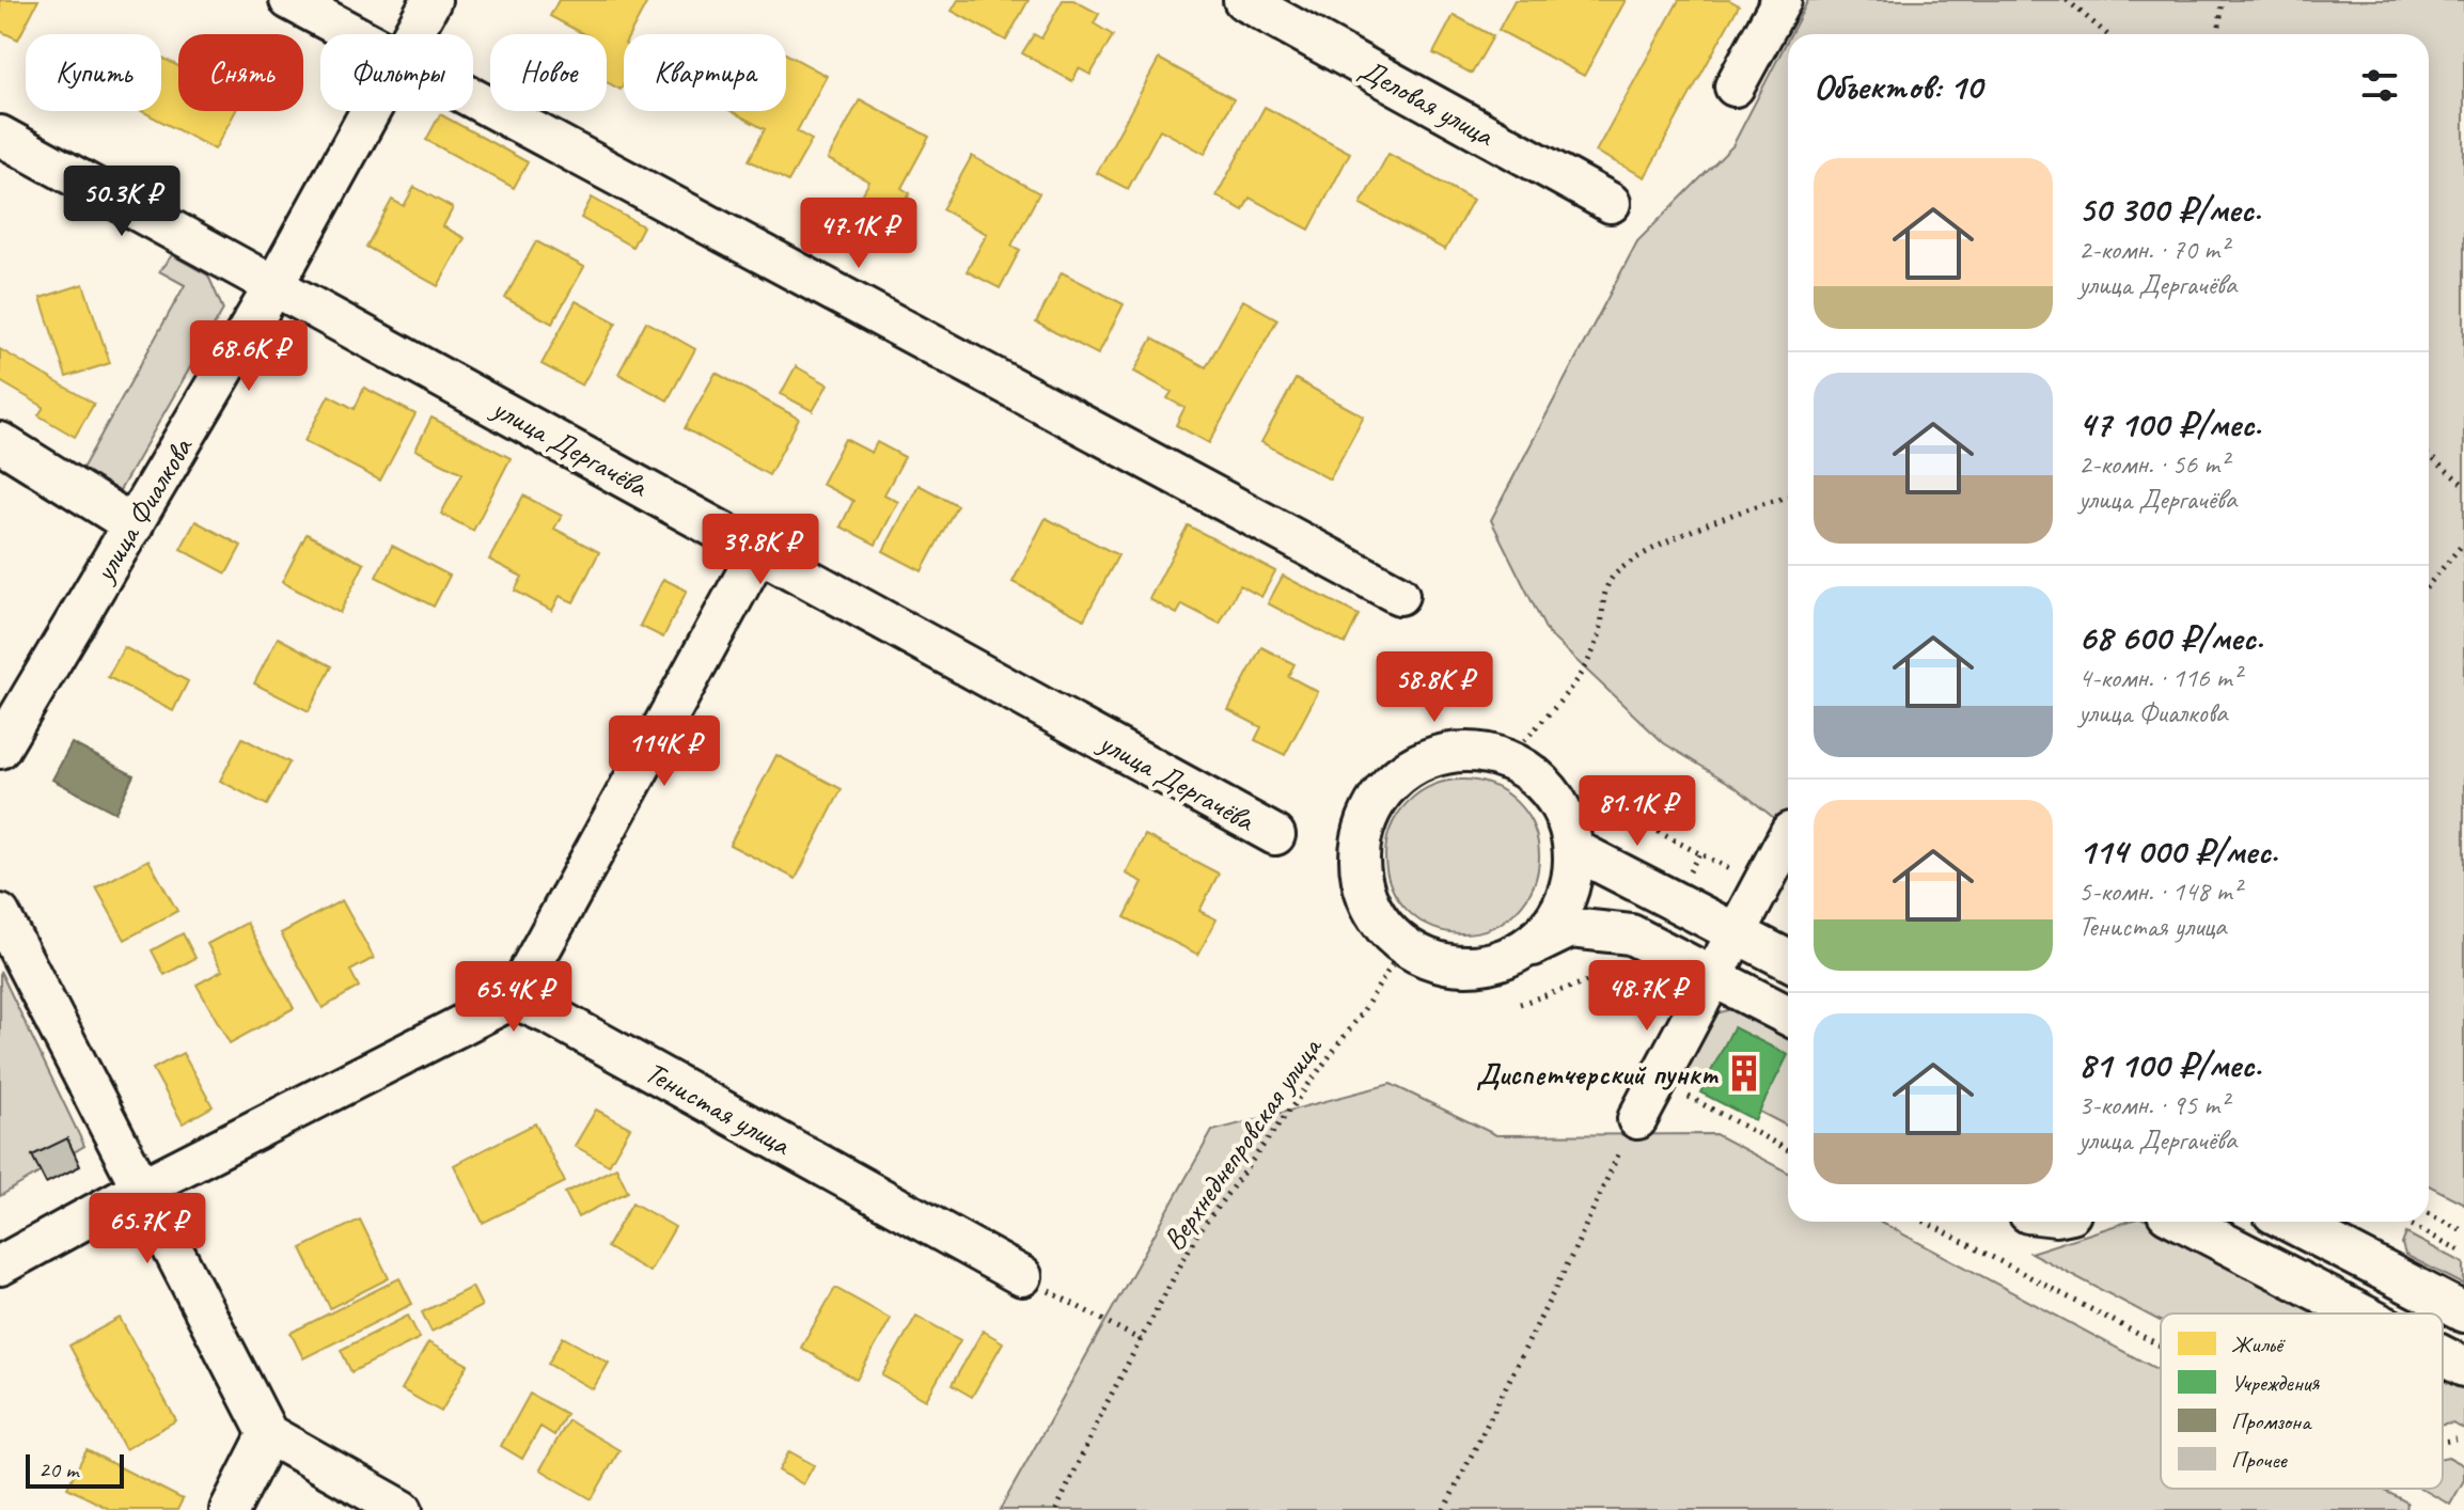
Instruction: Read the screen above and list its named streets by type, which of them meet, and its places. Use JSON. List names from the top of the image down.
{
  "streets": {
    "street": [
      "Деловая улица",
      "улица Дергачёва",
      "улица Фиалкова",
      "Тенистая улица"
    ],
    "path": ["Верхнеднепровская улица"]
  },
  "crossings": [
    ["улица Дергачёва", "улица Фиалкова"]
  ],
  "places": {
    "building": ["Диспетчерский пункт"]
  },
  "legend": [
    "Жильё",
    "Учреждения",
    "Промзона",
    "Прочее"
  ],
  "scale_bar": "20 m",
  "page": {
    "chip": [
      "Купить",
      "Снять",
      "Фильтры",
      "Новое",
      "Квартира"
    ],
    "heading": "Объектов: 10",
    "list": [
      {
        "name": "50 300 ₽/мес.",
        "note": "2-комн. · 70 m² · улица Дергачёва"
      },
      {
        "name": "47 100 ₽/мес.",
        "note": "2-комн. · 56 m² · улица Дергачёва"
      },
      {
        "name": "68 600 ₽/мес.",
        "note": "4-комн. · 116 m² · улица Фиалкова"
      },
      {
        "name": "114 000 ₽/мес.",
        "note": "5-комн. · 148 m² · Тенистая улица"
      },
      {
        "name": "81 100 ₽/мес.",
        "note": "3-комн. · 95 m² · улица Дергачёва"
      }
    ],
    "price": [
      "50.3K ₽",
      "47.1K ₽",
      "68.6K ₽",
      "39.8K ₽",
      "58.8K ₽",
      "114K ₽",
      "81.1K ₽",
      "48.7K ₽",
      "65.4K ₽",
      "65.7K ₽"
    ],
    "scale": "20 m"
  }
}
